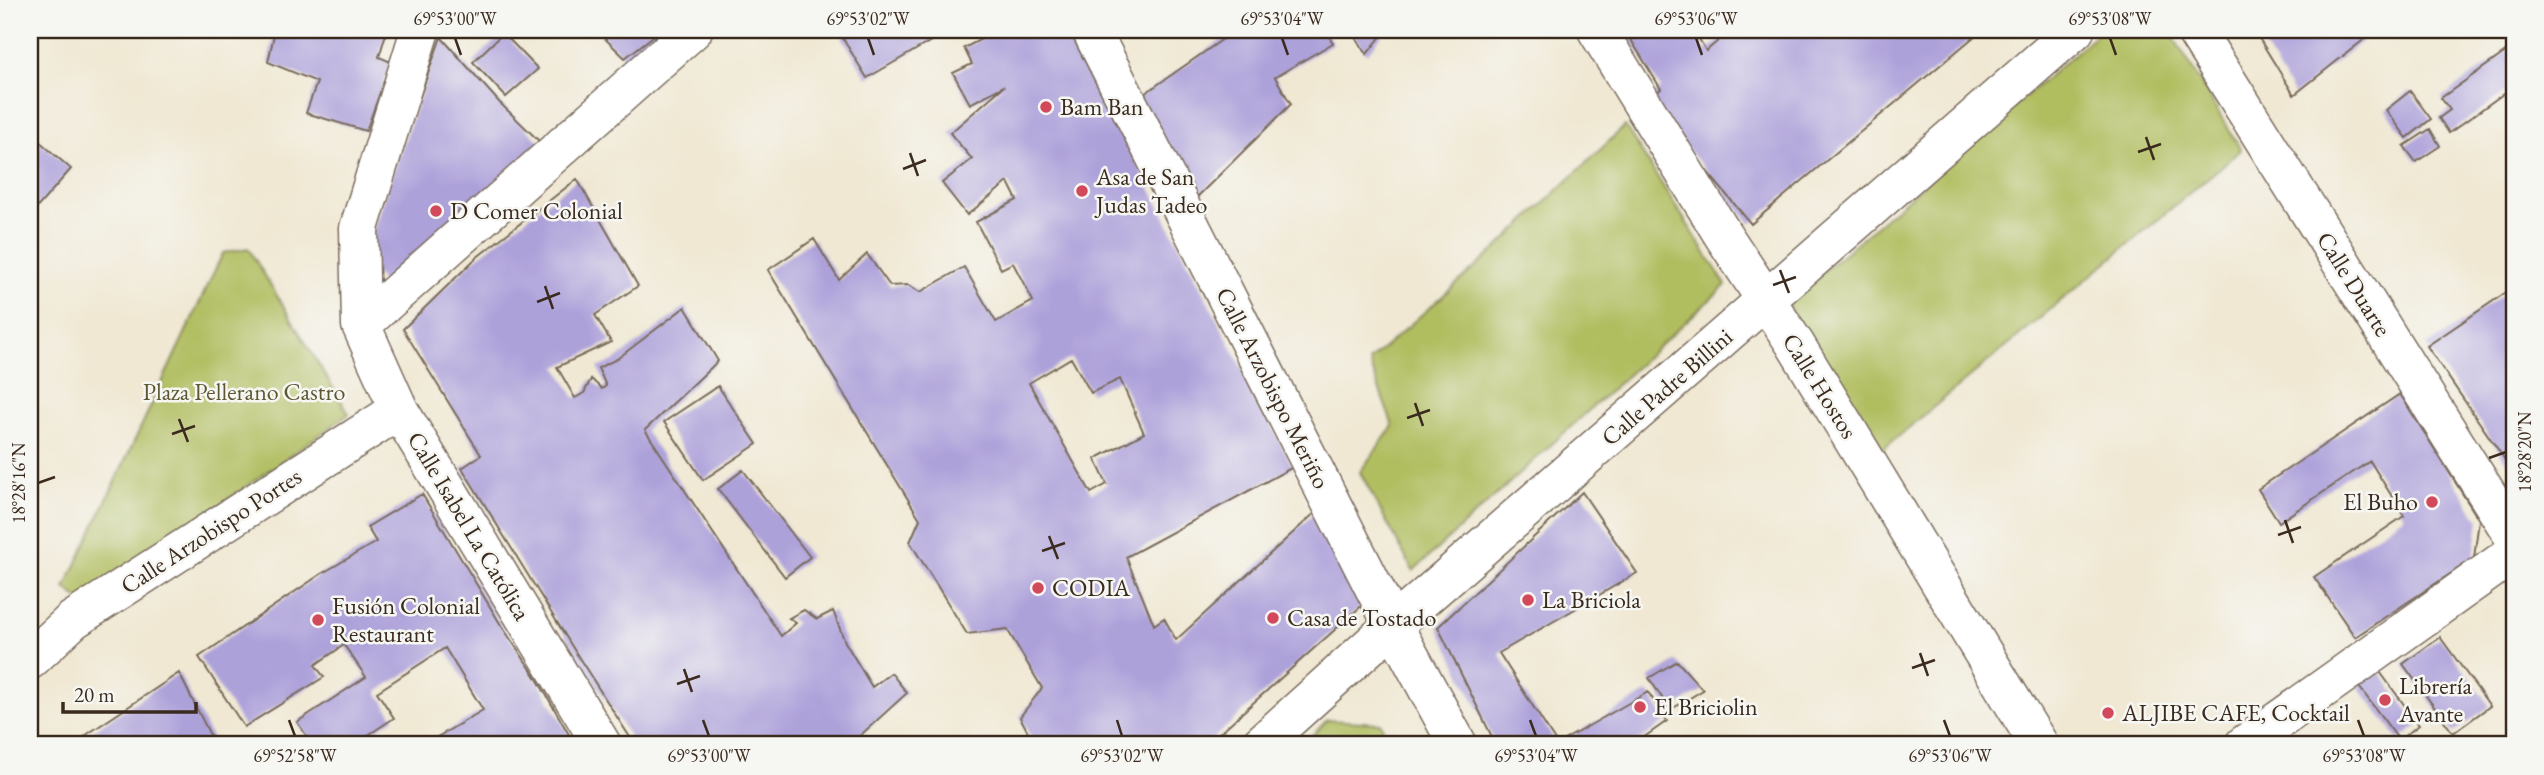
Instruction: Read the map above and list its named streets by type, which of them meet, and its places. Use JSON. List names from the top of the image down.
{
  "streets": {
    "street": [
      "Calle Duarte",
      "Calle Hostos",
      "Calle Padre Billini",
      "Calle Arzobispo Meriño",
      "Calle Isabel La Católica",
      "Calle Arzobispo Portes"
    ]
  },
  "crossings": [
    ["Calle Hostos", "Calle Padre Billini"],
    ["Calle Padre Billini", "Calle Arzobispo Meriño"],
    ["Calle Isabel La Católica", "Calle Arzobispo Portes"]
  ],
  "parks": ["Plaza Pellerano Castro"],
  "places": [
    "Bam Ban",
    "Asa de San Judas Tadeo",
    "D Comer Colonial",
    "El Buho",
    "CODIA",
    "La Briciola",
    "Casa de Tostado",
    "Fusión Colonial Restaurant",
    "Librería Avante",
    "El Briciolin",
    "ALJIBE CAFE, Cocktail"
  ],
  "scale_bar": "20 m",
  "coordinates": [
    "69°53'00\"W",
    "69°53'02\"W",
    "69°53'04\"W",
    "69°53'06\"W",
    "69°53'08\"W",
    "18°28'20\"N",
    "18°28'16\"N",
    "69°52'58\"W"
  ]
}
